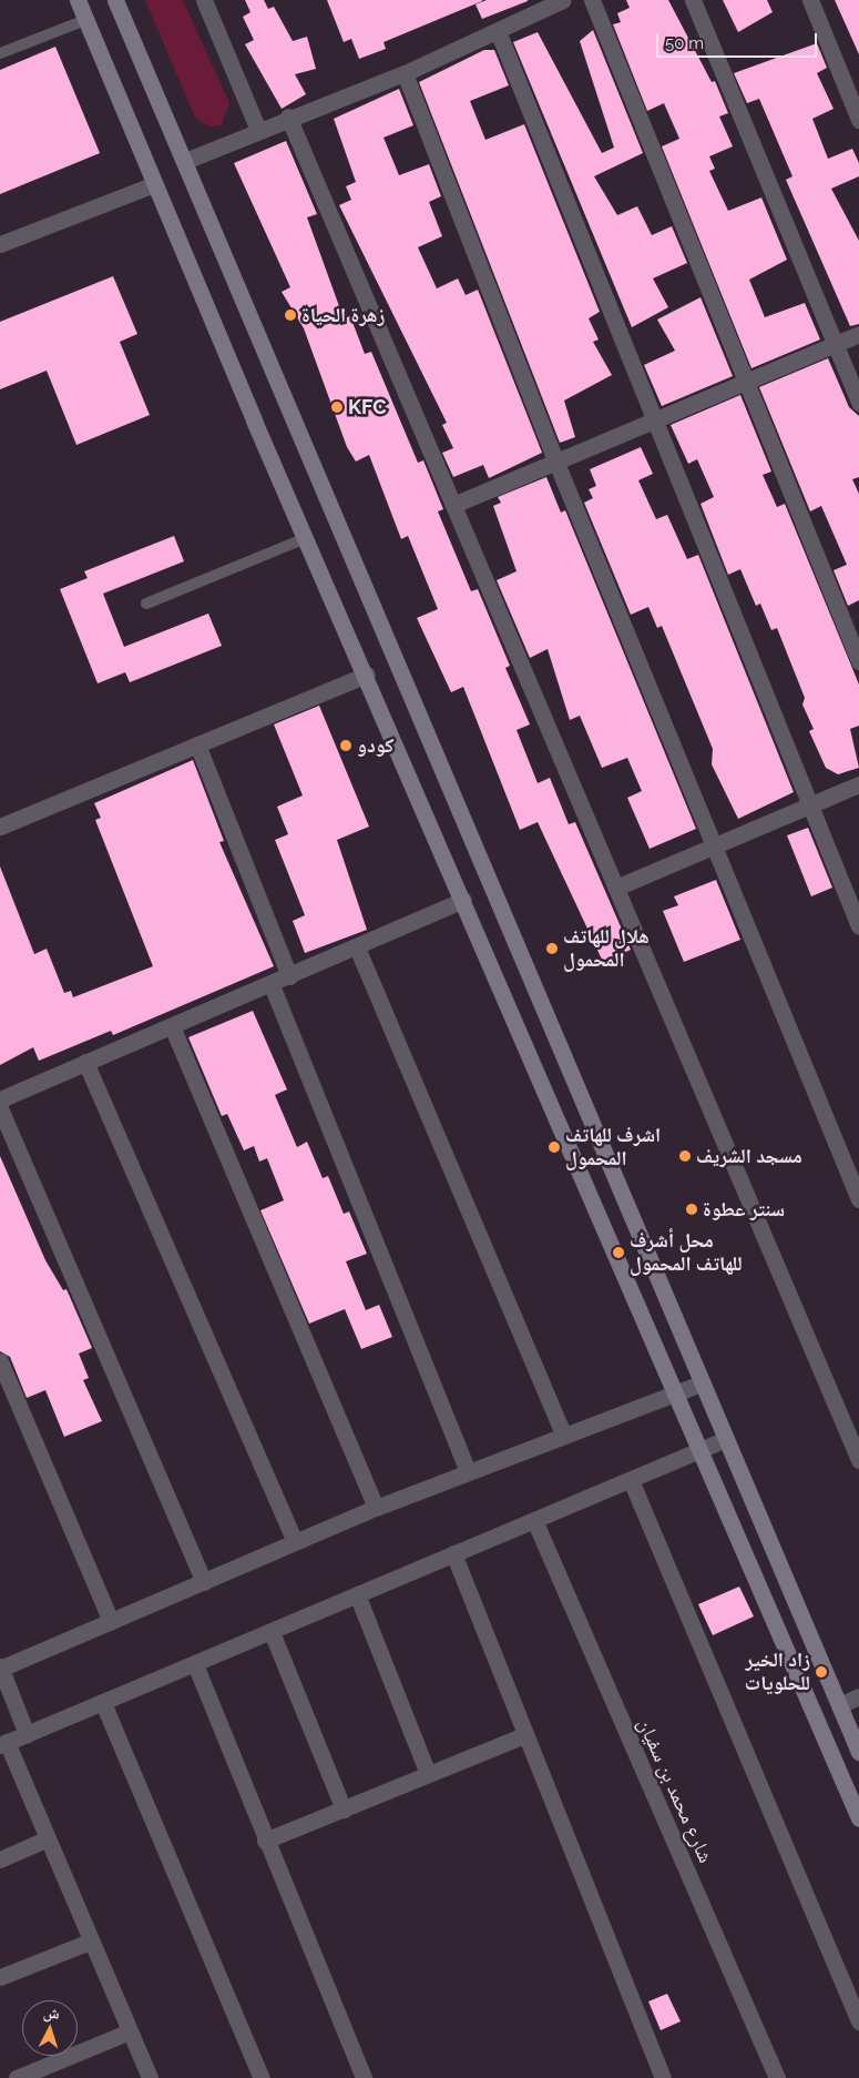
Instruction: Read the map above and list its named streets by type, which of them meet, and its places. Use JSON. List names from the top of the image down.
{
  "streets": {
    "street": ["شارع محمد بن سفيان"]
  },
  "places": [
    "زهرة الحياة",
    "KFC",
    "كودو",
    "هلال للهاتف المحمول",
    "اشرف للهاتف المحمول",
    "مسجد الشريف",
    "سنتر عطوة",
    "محل أشرف للهاتف المحمول",
    "زاد الخير للحلويات"
  ],
  "scale_bar": "50 m",
  "north": "top"
}
